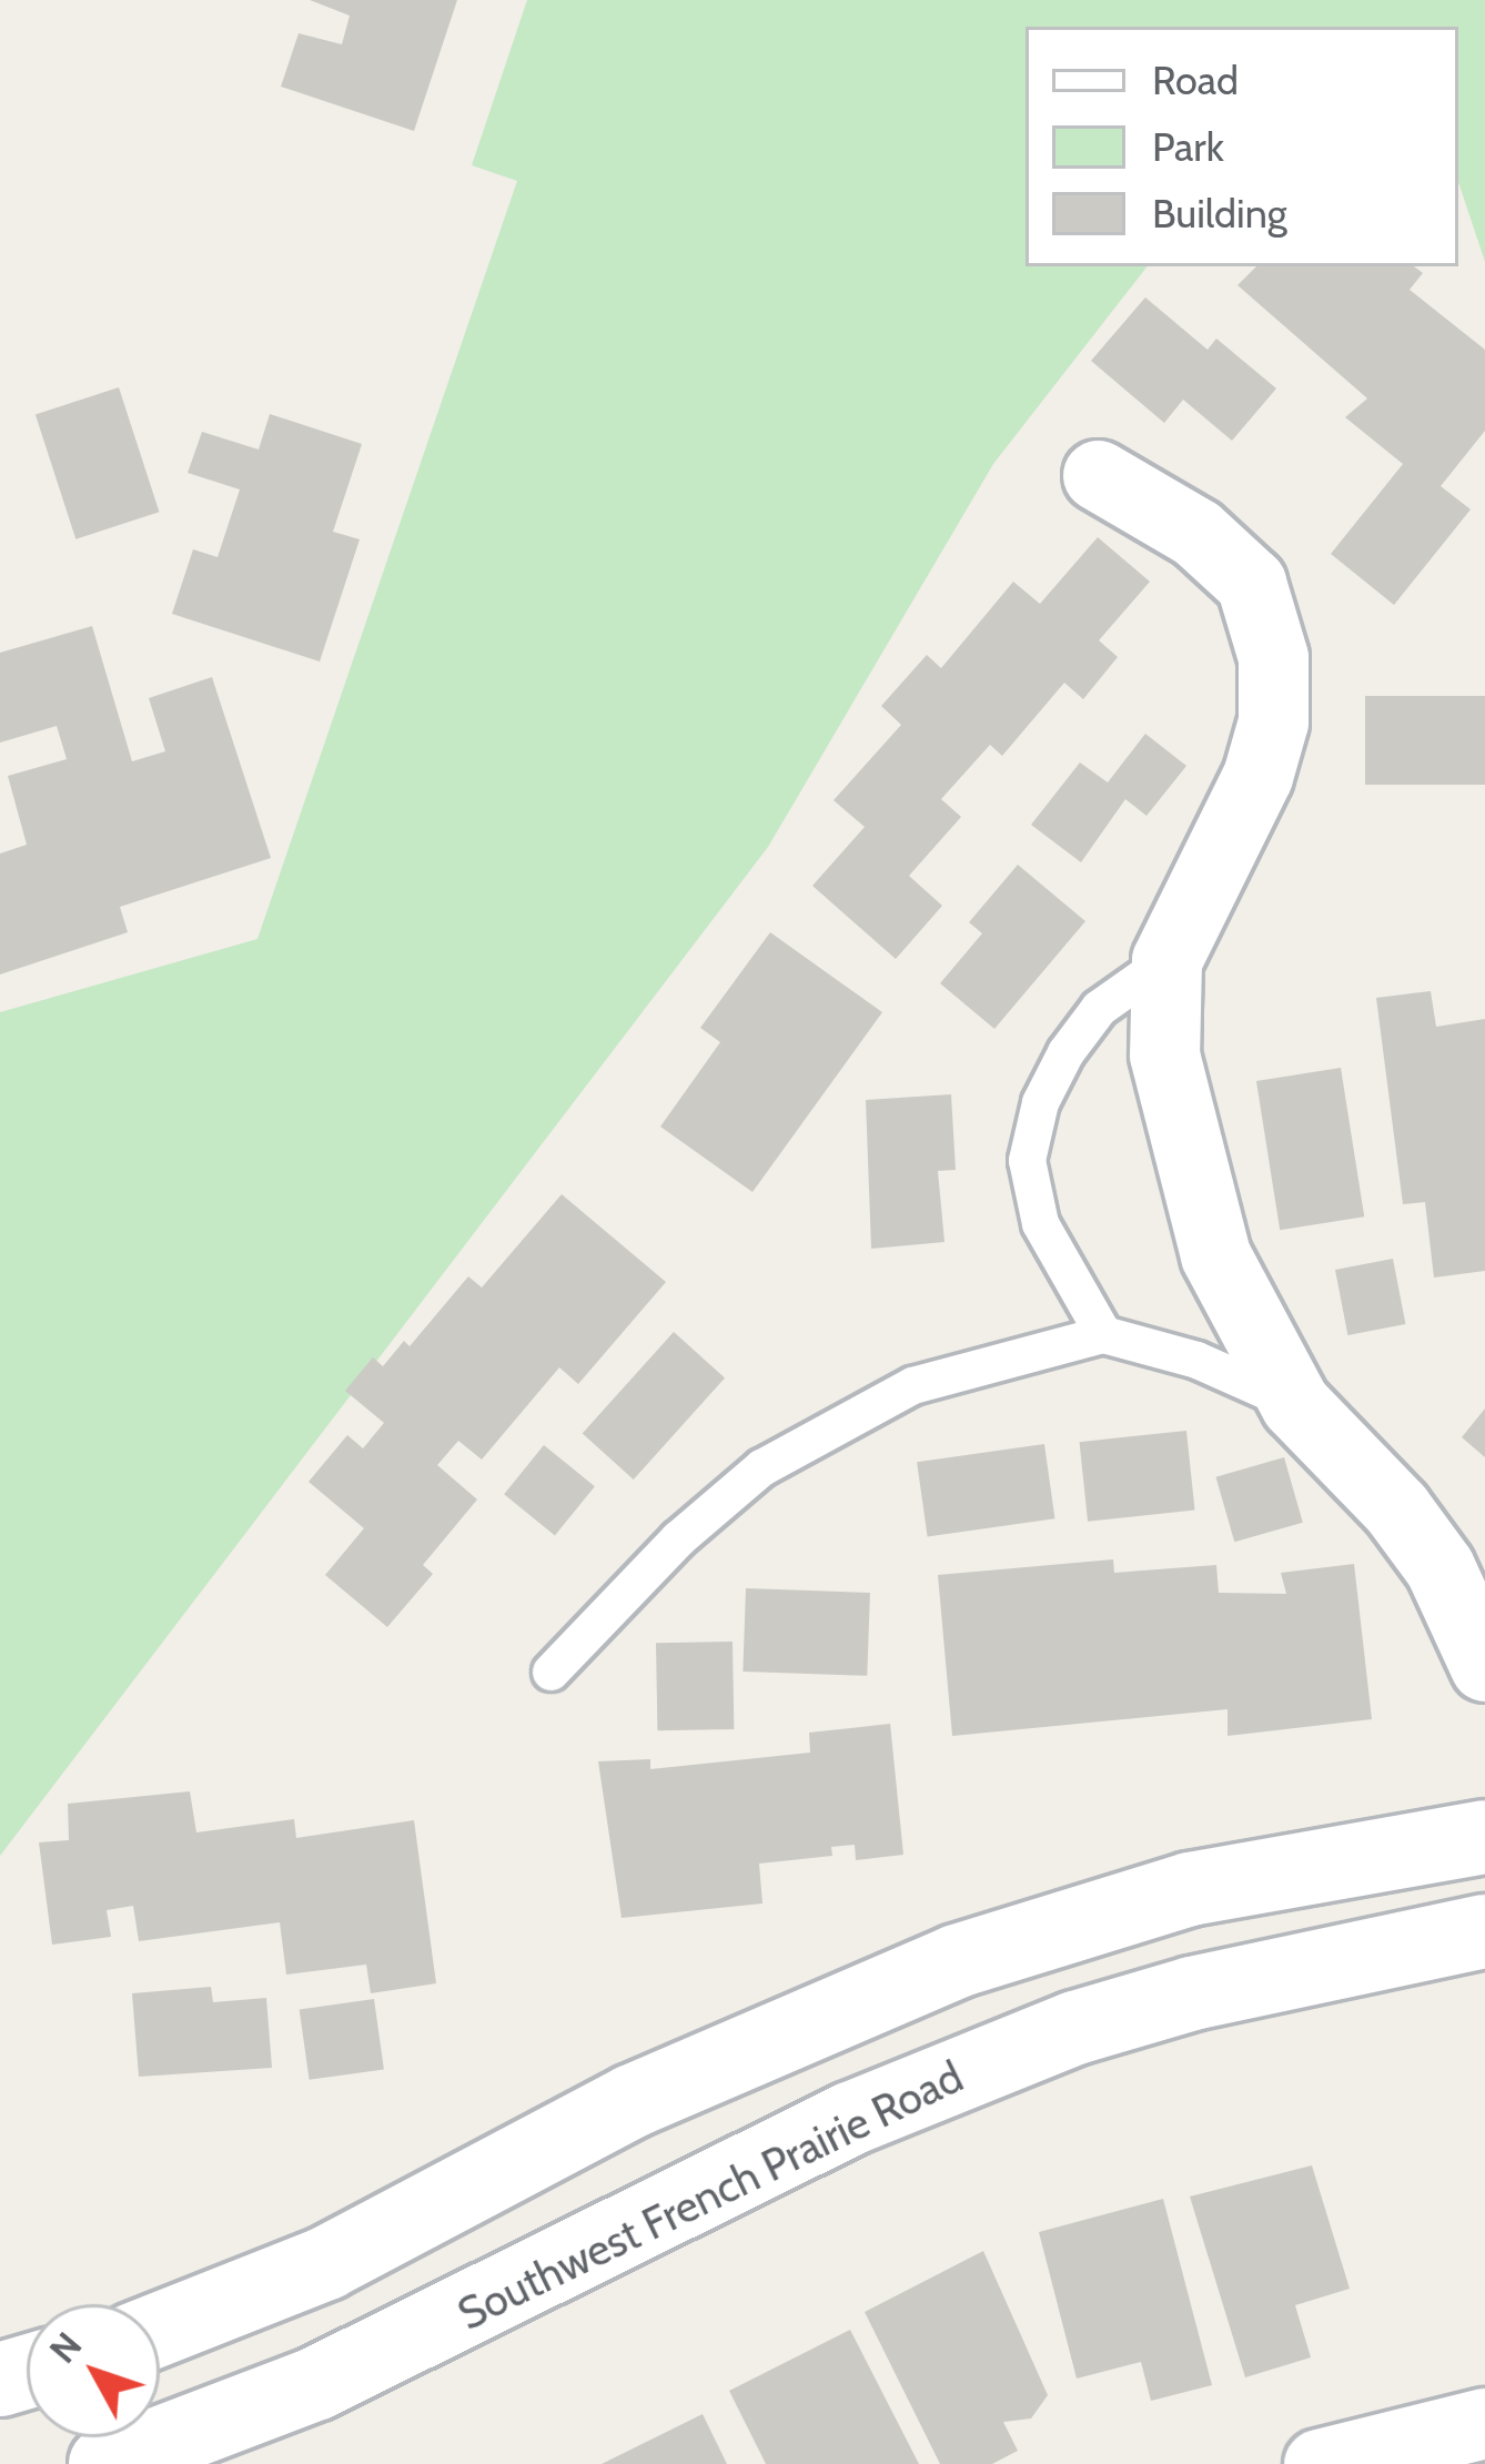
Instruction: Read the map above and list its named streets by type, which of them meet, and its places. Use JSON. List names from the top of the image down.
{
  "streets": {
    "street": ["Southwest French Prairie Road"]
  },
  "legend": ["Road", "Park", "Building"],
  "north": "top left"
}
